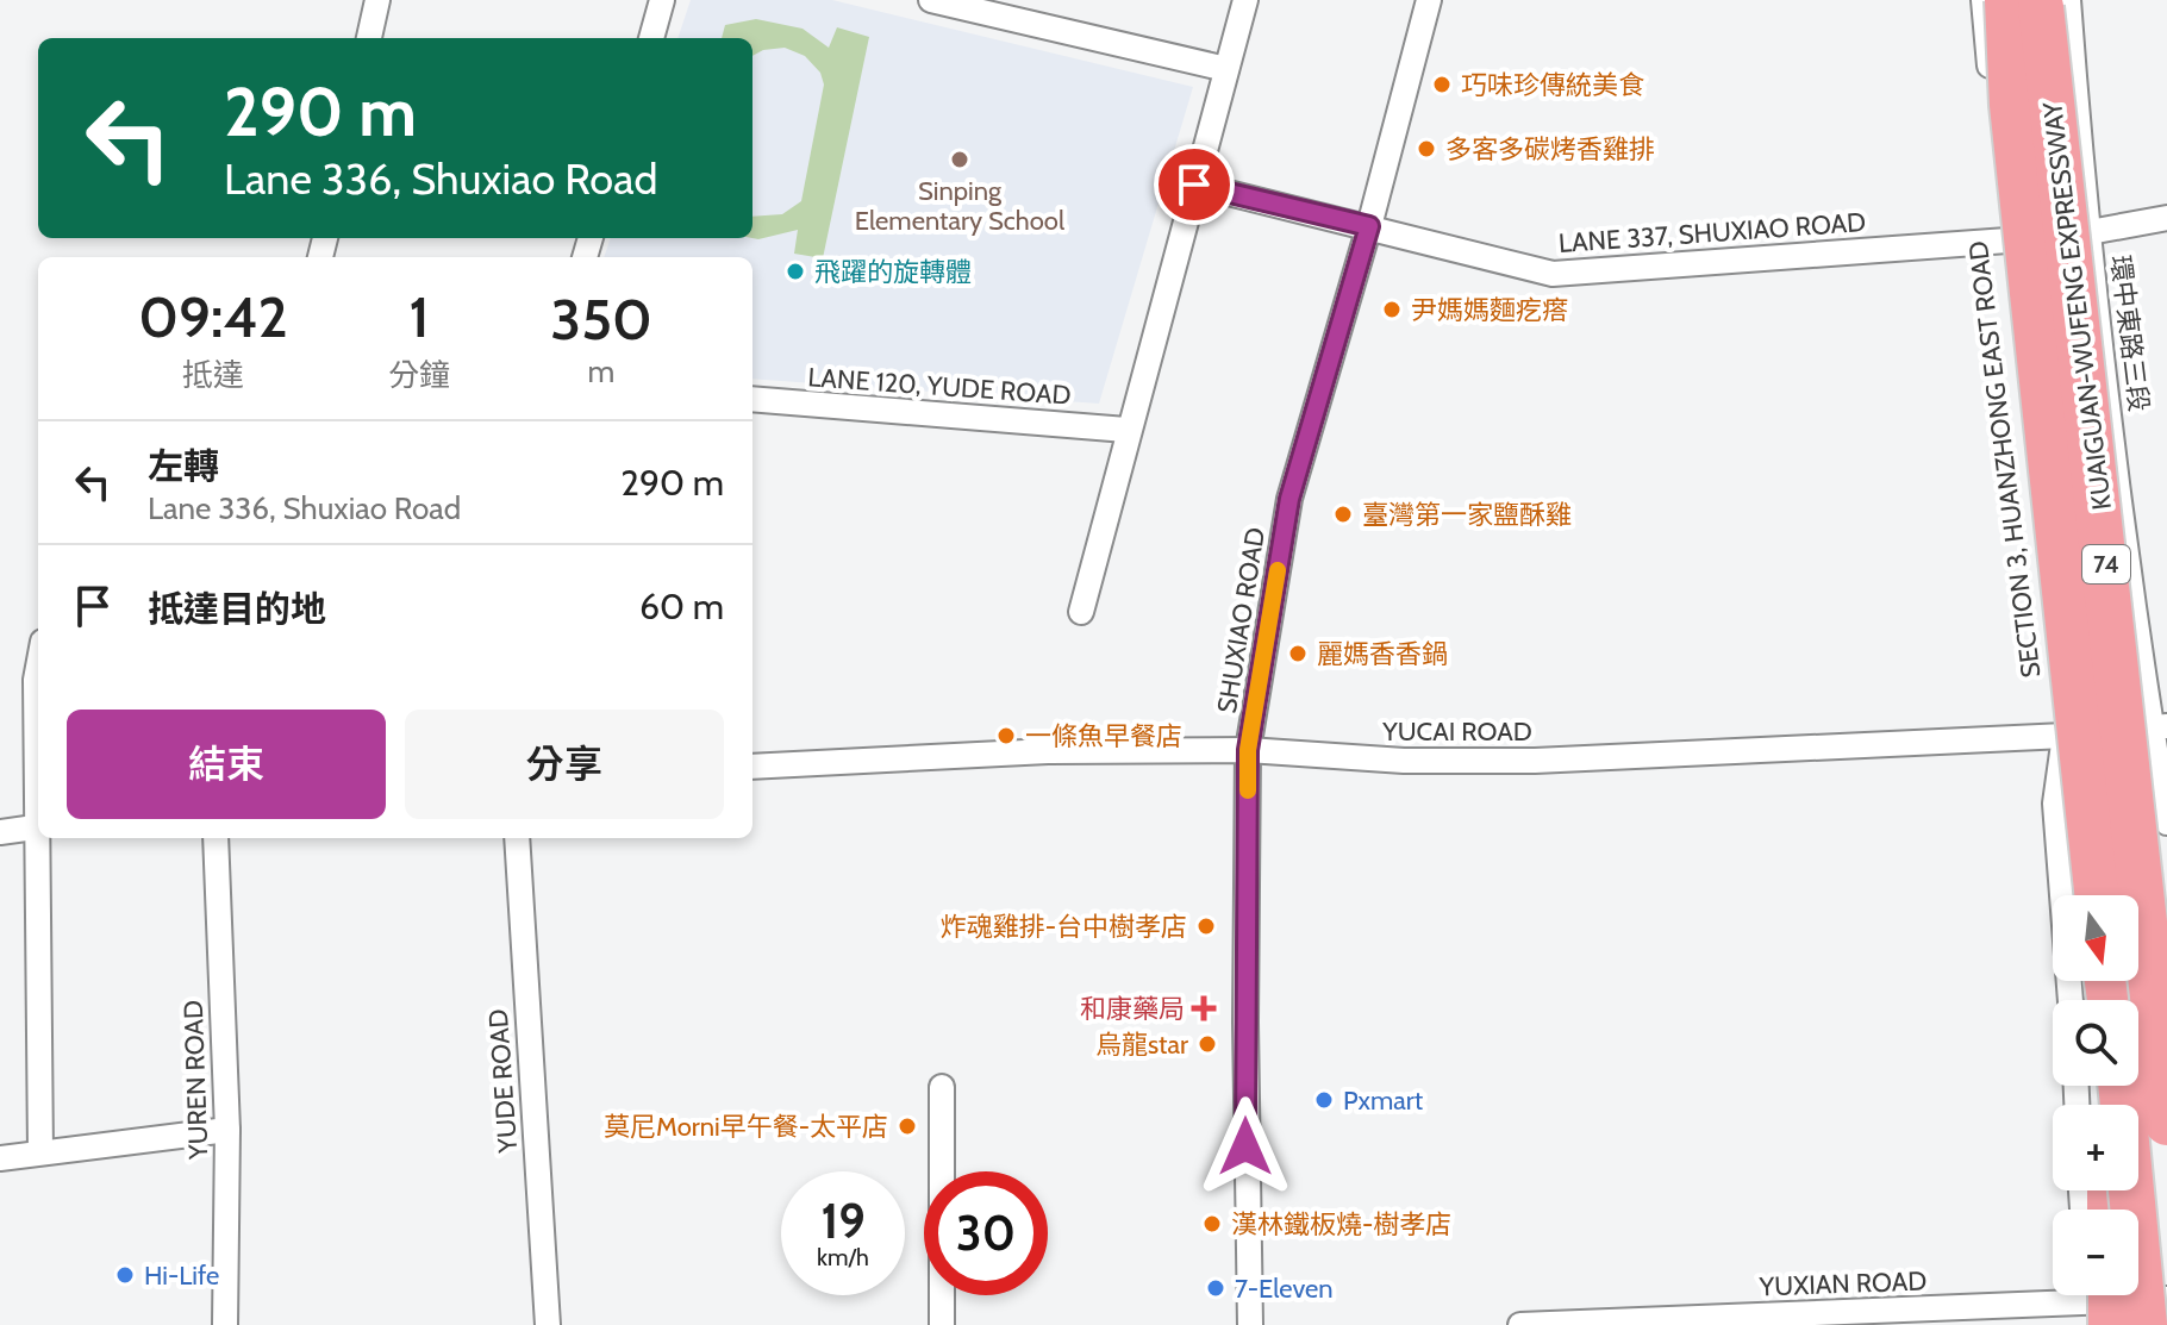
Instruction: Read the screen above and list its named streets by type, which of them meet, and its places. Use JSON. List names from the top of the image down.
{
  "streets": {
    "highway": ["KUAIGUAN-WUFENG EXPRESSWAY", "74"],
    "street": [
      "LANE 337, SHUXIAO ROAD",
      "環中東路三段",
      "LANE 120, YUDE ROAD",
      "SECTION 3, HUANZHONG EAST ROAD",
      "SHUXIAO ROAD",
      "YUCAI ROAD",
      "YUREN ROAD",
      "YUDE ROAD",
      "YUXIAN ROAD"
    ]
  },
  "crossings": [
    ["LANE 337, SHUXIAO ROAD", "SECTION 3, HUANZHONG EAST ROAD"],
    ["LANE 337, SHUXIAO ROAD", "SHUXIAO ROAD"],
    ["KUAIGUAN-WUFENG EXPRESSWAY", "環中東路三段"],
    ["環中東路三段", "YUCAI ROAD"],
    ["SECTION 3, HUANZHONG EAST ROAD", "YUCAI ROAD"],
    ["SHUXIAO ROAD", "YUCAI ROAD"]
  ],
  "places": {
    "other": [
      "巧味珍傳統美食",
      "多客多碳烤香雞排",
      "Sinping Elementary School",
      "飛躍的旋轉體",
      "尹媽媽麵疙瘩",
      "臺灣第一家鹽酥雞",
      "麗媽香香鍋",
      "一條魚早餐店",
      "炸魂雞排-台中樹孝店",
      "烏龍star",
      "Pxmart",
      "莫尼Morni早午餐-太平店",
      "漢林鐵板燒-樹孝店",
      "Hi-Life",
      "7-Eleven"
    ],
    "health": ["和康藥局"]
  },
  "north": "bottom",
  "page": {
    "turn": ["290 m", "Lane 336, Shuxiao Road"],
    "eta": [
      "09:42",
      "抵達",
      "1",
      "分鐘",
      "350",
      "m"
    ],
    "list": [
      {
        "name": "左轉",
        "note": "Lane 336, Shuxiao Road",
        "value": "290 m"
      },
      {
        "name": "抵達目的地",
        "value": "60 m"
      }
    ],
    "buttons": ["結束", "分享"],
    "map_buttons": ["+", "−"],
    "speed": "19 km/h",
    "limit": "30"
  }
}
